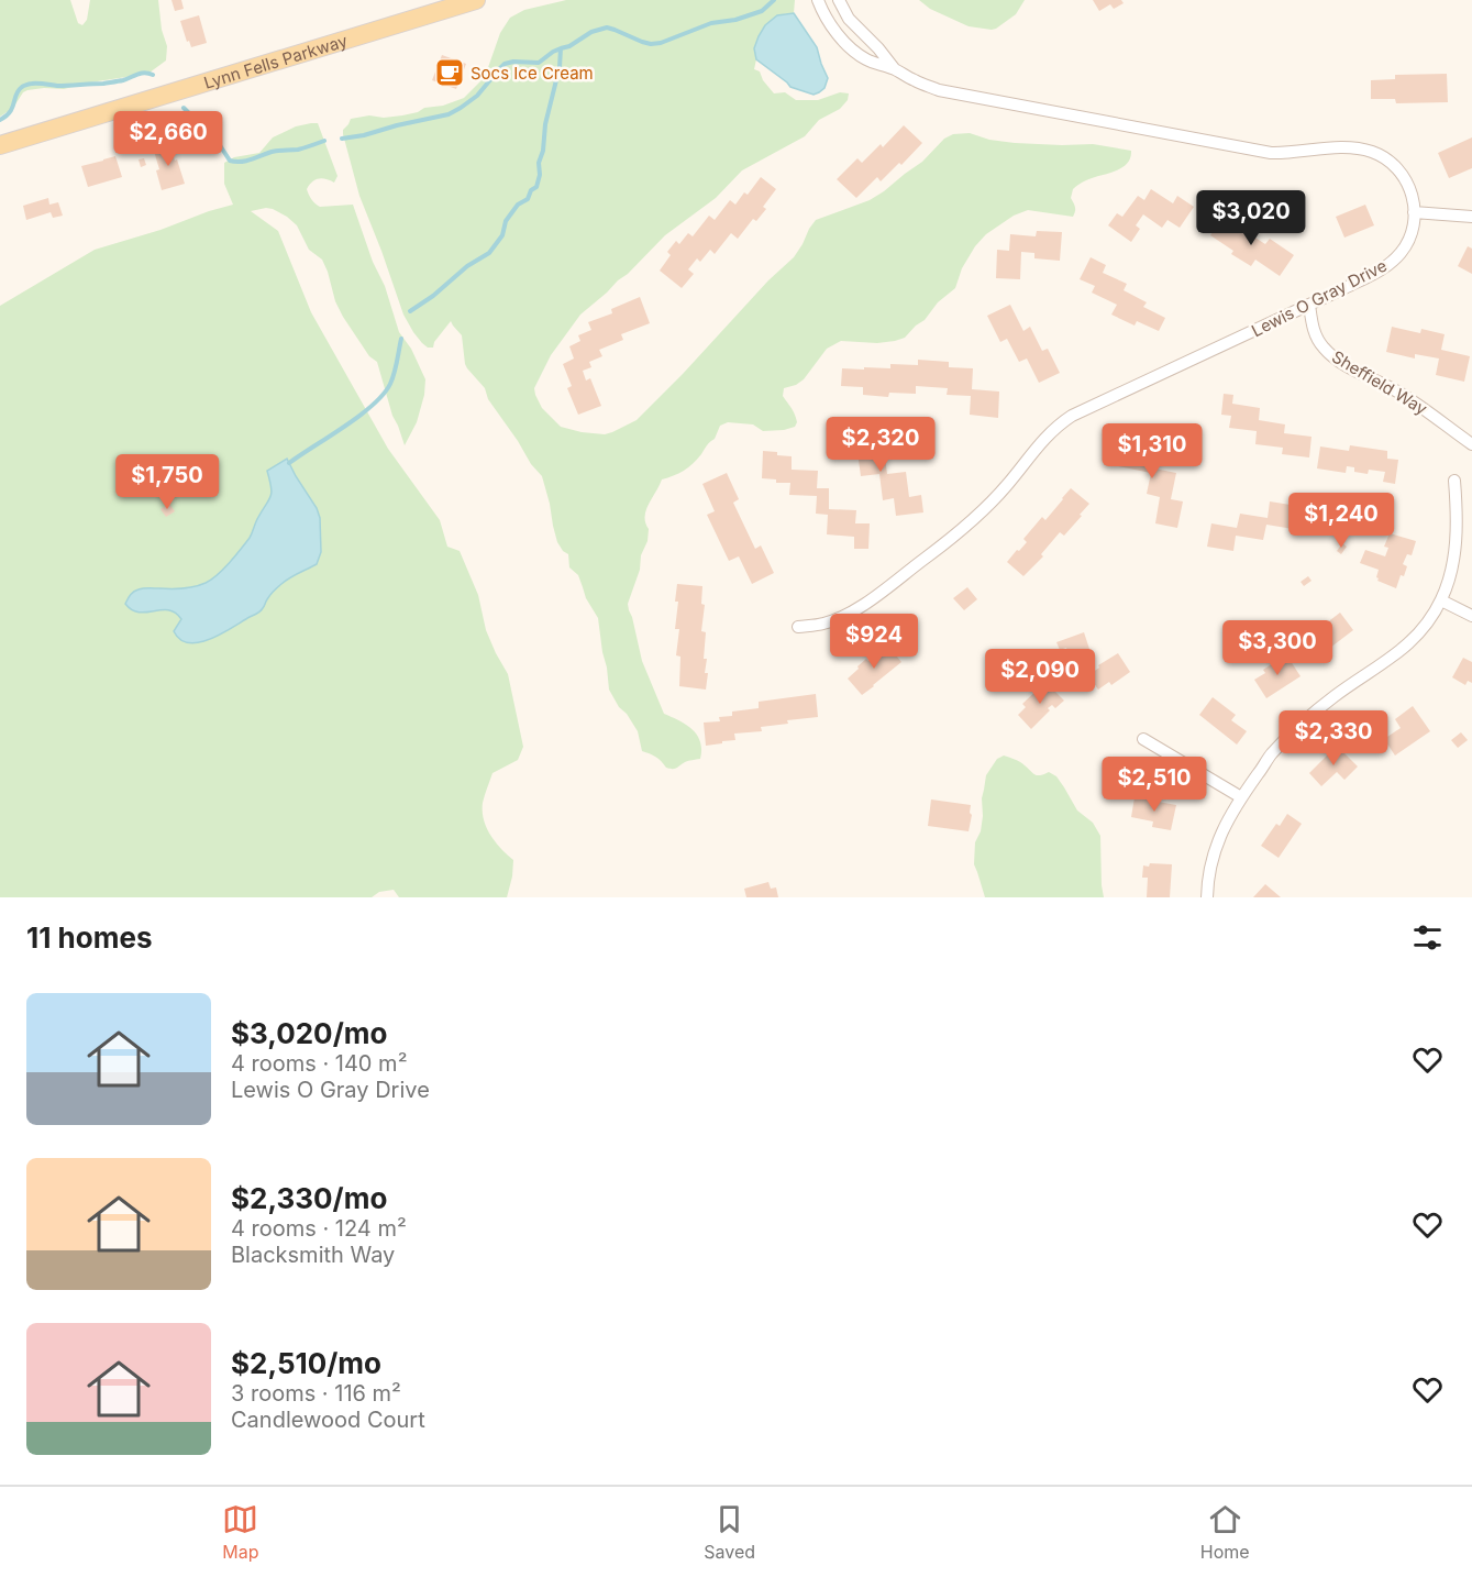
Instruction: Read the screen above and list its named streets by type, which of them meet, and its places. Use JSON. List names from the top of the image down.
{
  "streets": {
    "main road": ["Lynn Fells Parkway"],
    "street": ["Lewis O Gray Drive", "Sheffield Way"]
  },
  "crossings": [
    ["Lewis O Gray Drive", "Sheffield Way"]
  ],
  "places": {
    "cafe": ["Socs Ice Cream"]
  },
  "page": {
    "price": [
      "$2,660",
      "$3,020",
      "$2,320",
      "$1,310",
      "$1,750",
      "$1,240",
      "$924",
      "$3,300",
      "$2,090",
      "$2,330",
      "$2,510"
    ],
    "heading": "11 homes",
    "list": [
      {
        "name": "$3,020/mo",
        "note": "4 rooms · 140 m² · Lewis O Gray Drive"
      },
      {
        "name": "$2,330/mo",
        "note": "4 rooms · 124 m² · Blacksmith Way"
      },
      {
        "name": "$2,510/mo",
        "note": "3 rooms · 116 m² · Candlewood Court"
      }
    ],
    "tabs": ["Map", "Saved", "Home"]
  }
}
